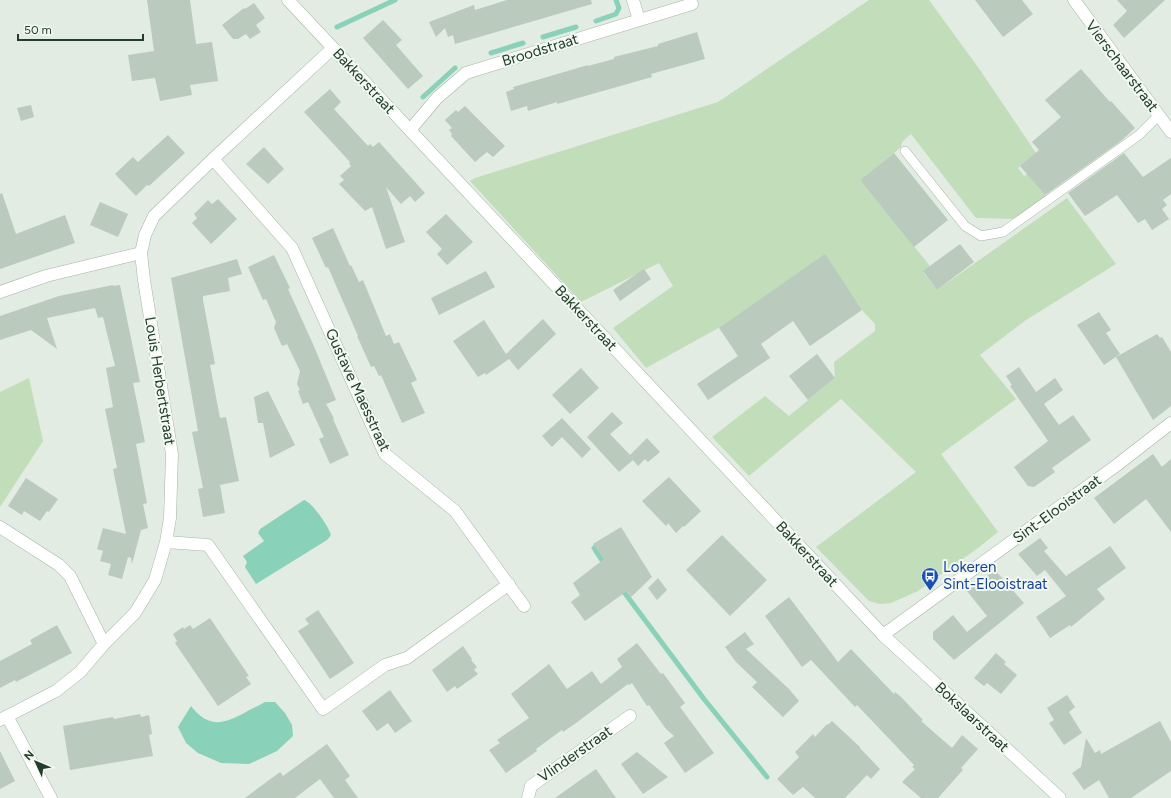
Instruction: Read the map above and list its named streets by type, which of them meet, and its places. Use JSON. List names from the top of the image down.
{
  "streets": {
    "street": [
      "Broodstraat",
      "Vierschaarstraat",
      "Bakkerstraat",
      "Louis Herbertstraat",
      "Gustave Maesstraat",
      "Sint-Elooistraat",
      "Bokslaarstraat",
      "Vlinderstraat"
    ]
  },
  "crossings": [
    ["Broodstraat", "Bakkerstraat"],
    ["Bakkerstraat", "Louis Herbertstraat"],
    ["Bakkerstraat", "Sint-Elooistraat"],
    ["Bakkerstraat", "Bokslaarstraat"],
    ["Louis Herbertstraat", "Gustave Maesstraat"],
    ["Sint-Elooistraat", "Bokslaarstraat"]
  ],
  "places": {
    "bus stop": ["Lokeren Sint-Elooistraat"]
  },
  "scale_bar": "50 m",
  "north": "top left"
}
